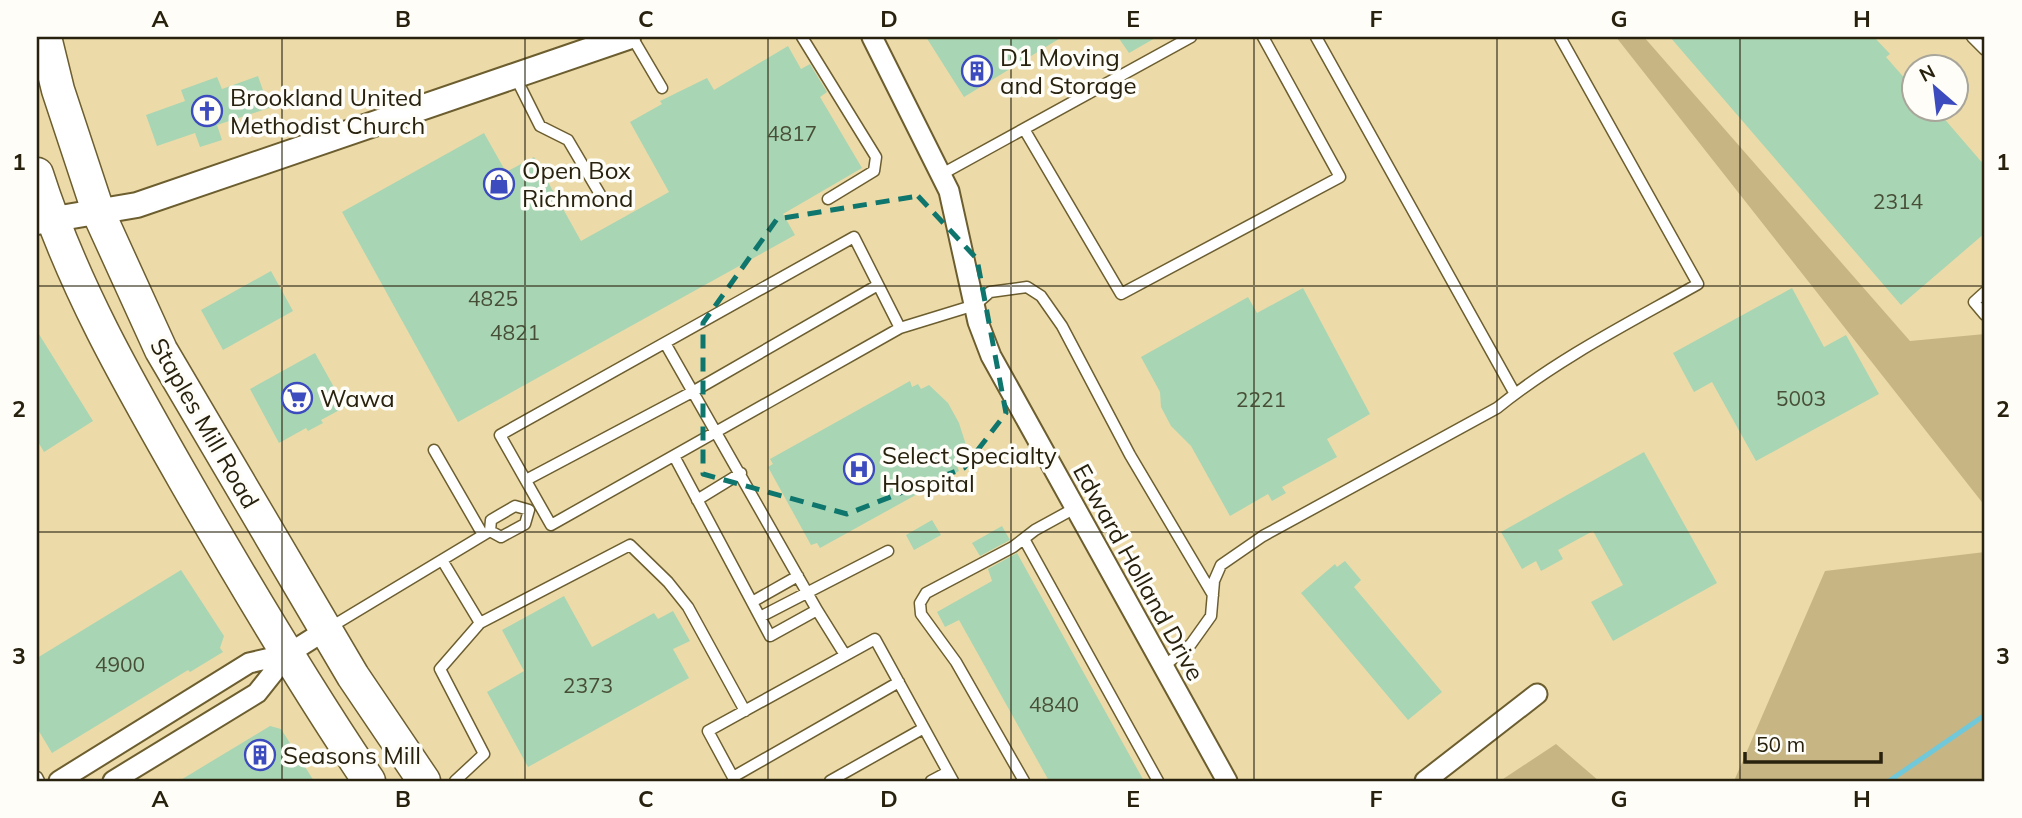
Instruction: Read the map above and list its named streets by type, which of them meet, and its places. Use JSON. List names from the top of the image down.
{
  "streets": {
    "main road": ["Staples Mill Road"],
    "street": ["Edward Holland Drive"]
  },
  "places": {
    "building": ["D1 Moving and Storage", "Seasons Mill"],
    "church": ["Brookland United Methodist Church"],
    "shop": ["Open Box Richmond"],
    "supermarket": ["Wawa"],
    "hospital": ["Select Specialty Hospital"]
  },
  "house_numbers": [
    "4817",
    "2314",
    "4825",
    "4821",
    "5003",
    "2221",
    "4900",
    "2373",
    "4840"
  ],
  "scale_bar": "50 m",
  "north": "top left",
  "grid": {
    "columns": [
      "A",
      "B",
      "C",
      "D",
      "E",
      "F",
      "G",
      "H"
    ],
    "rows": ["1", "2", "3"]
  }
}
